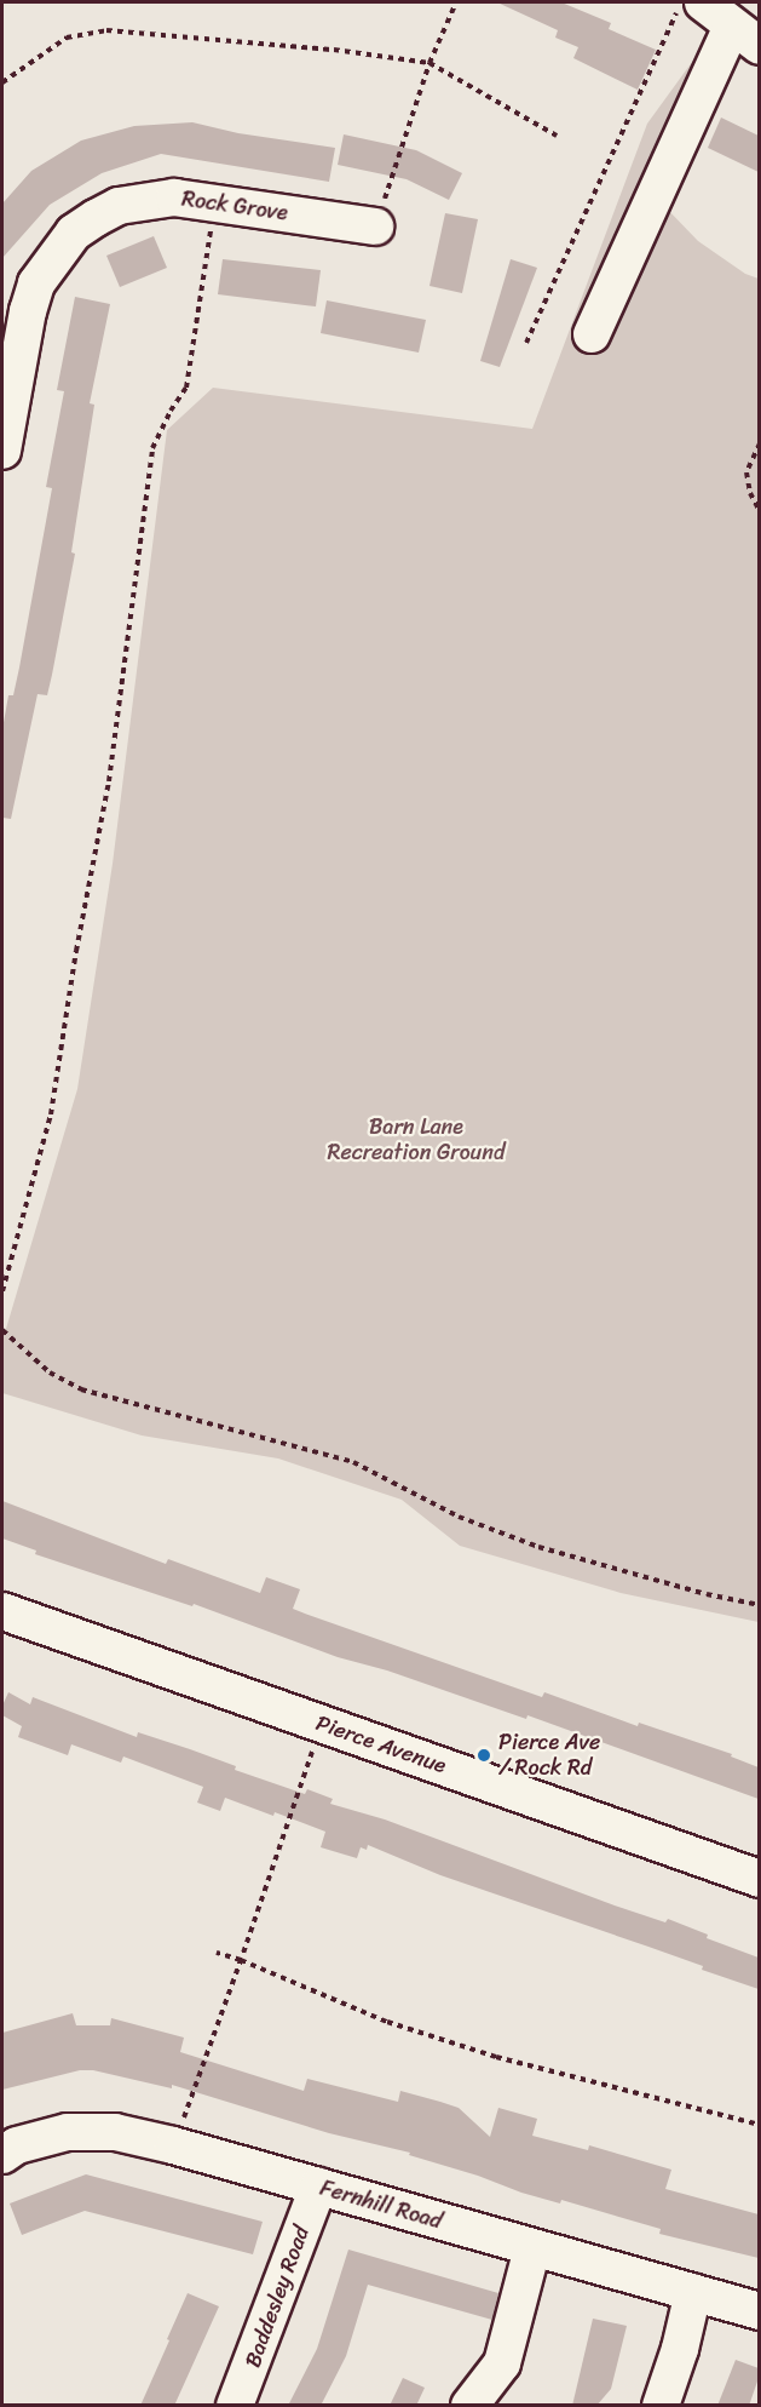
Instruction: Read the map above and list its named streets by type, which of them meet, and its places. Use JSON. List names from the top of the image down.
{
  "streets": {
    "street": [
      "Rock Grove",
      "Pierce Avenue",
      "Fernhill Road",
      "Baddesley Road"
    ]
  },
  "crossings": [
    ["Fernhill Road", "Baddesley Road"]
  ],
  "parks": ["Barn Lane Recreation Ground"],
  "places": ["Pierce Ave / Rock Rd"]
}
